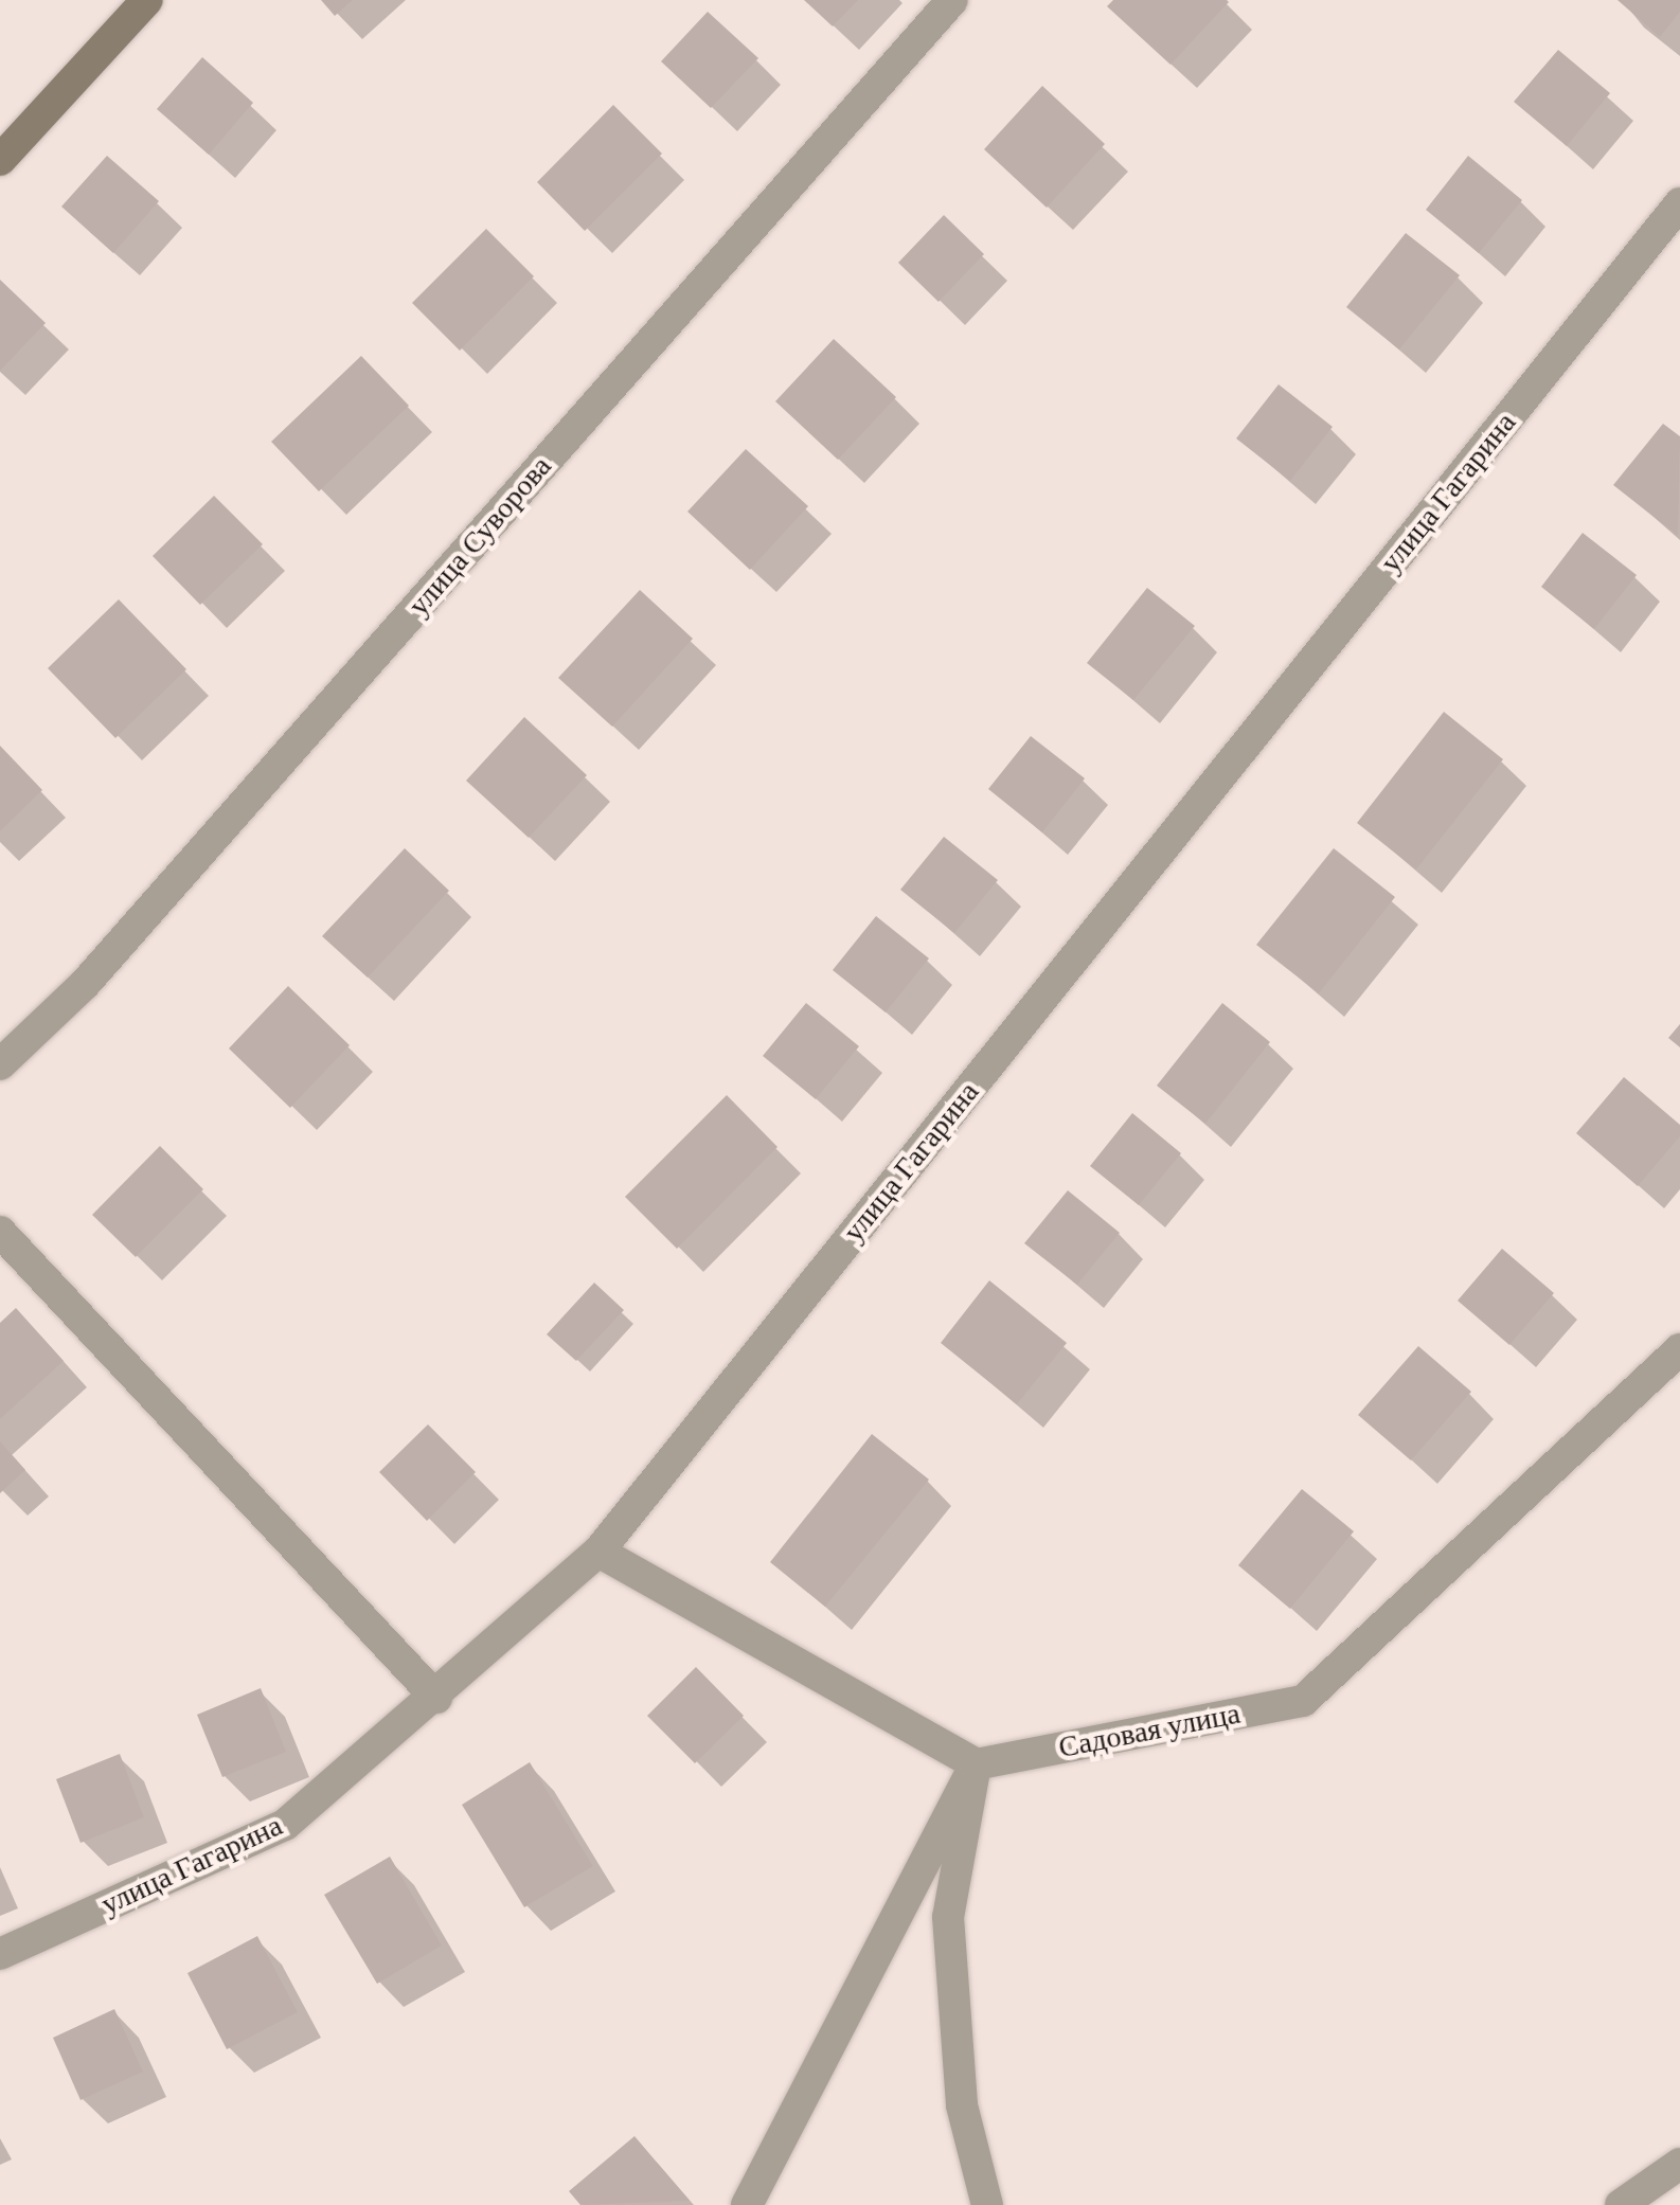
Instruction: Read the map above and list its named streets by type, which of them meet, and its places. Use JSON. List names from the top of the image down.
{
  "streets": {
    "street": ["улица Гагарина", "улица Суворова", "Садовая улица"]
  }
}
